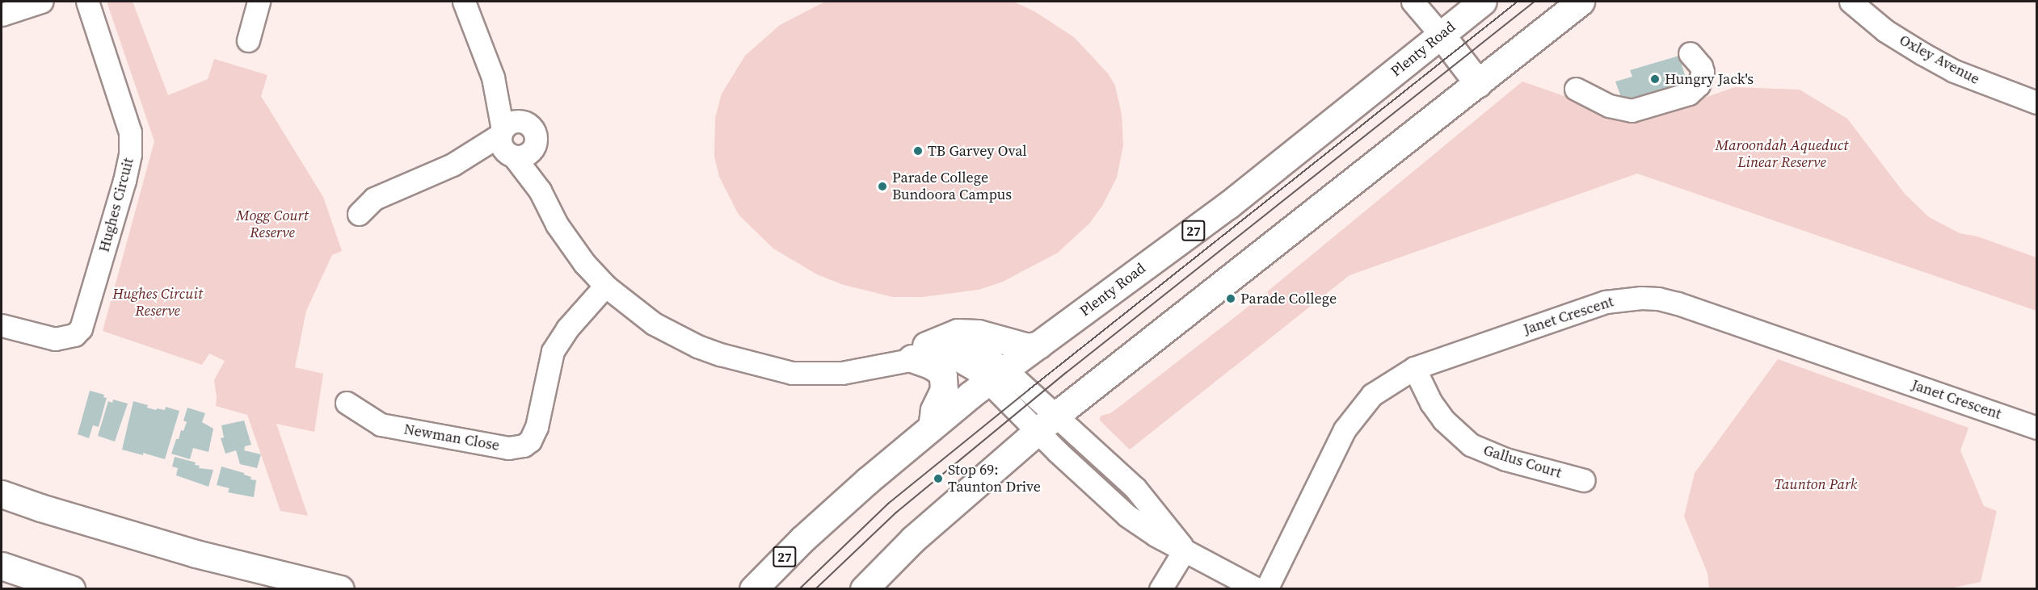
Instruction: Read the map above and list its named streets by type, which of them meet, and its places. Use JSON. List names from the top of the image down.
{
  "streets": {
    "highway": ["Plenty Road", "27"],
    "street": [
      "Oxley Avenue",
      "Hughes Circuit",
      "Janet Crescent",
      "Newman Close",
      "Gallus Court"
    ]
  },
  "crossings": [
    ["Janet Crescent", "Gallus Court"]
  ],
  "parks": [
    "Maroondah Aqueduct Linear Reserve",
    "Mogg Court Reserve",
    "Hughes Circuit Reserve",
    "Taunton Park"
  ],
  "places": [
    "Hungry Jack's",
    "TB Garvey Oval",
    "Parade College Bundoora Campus",
    "Parade College",
    "Stop 69: Taunton Drive"
  ]
}
